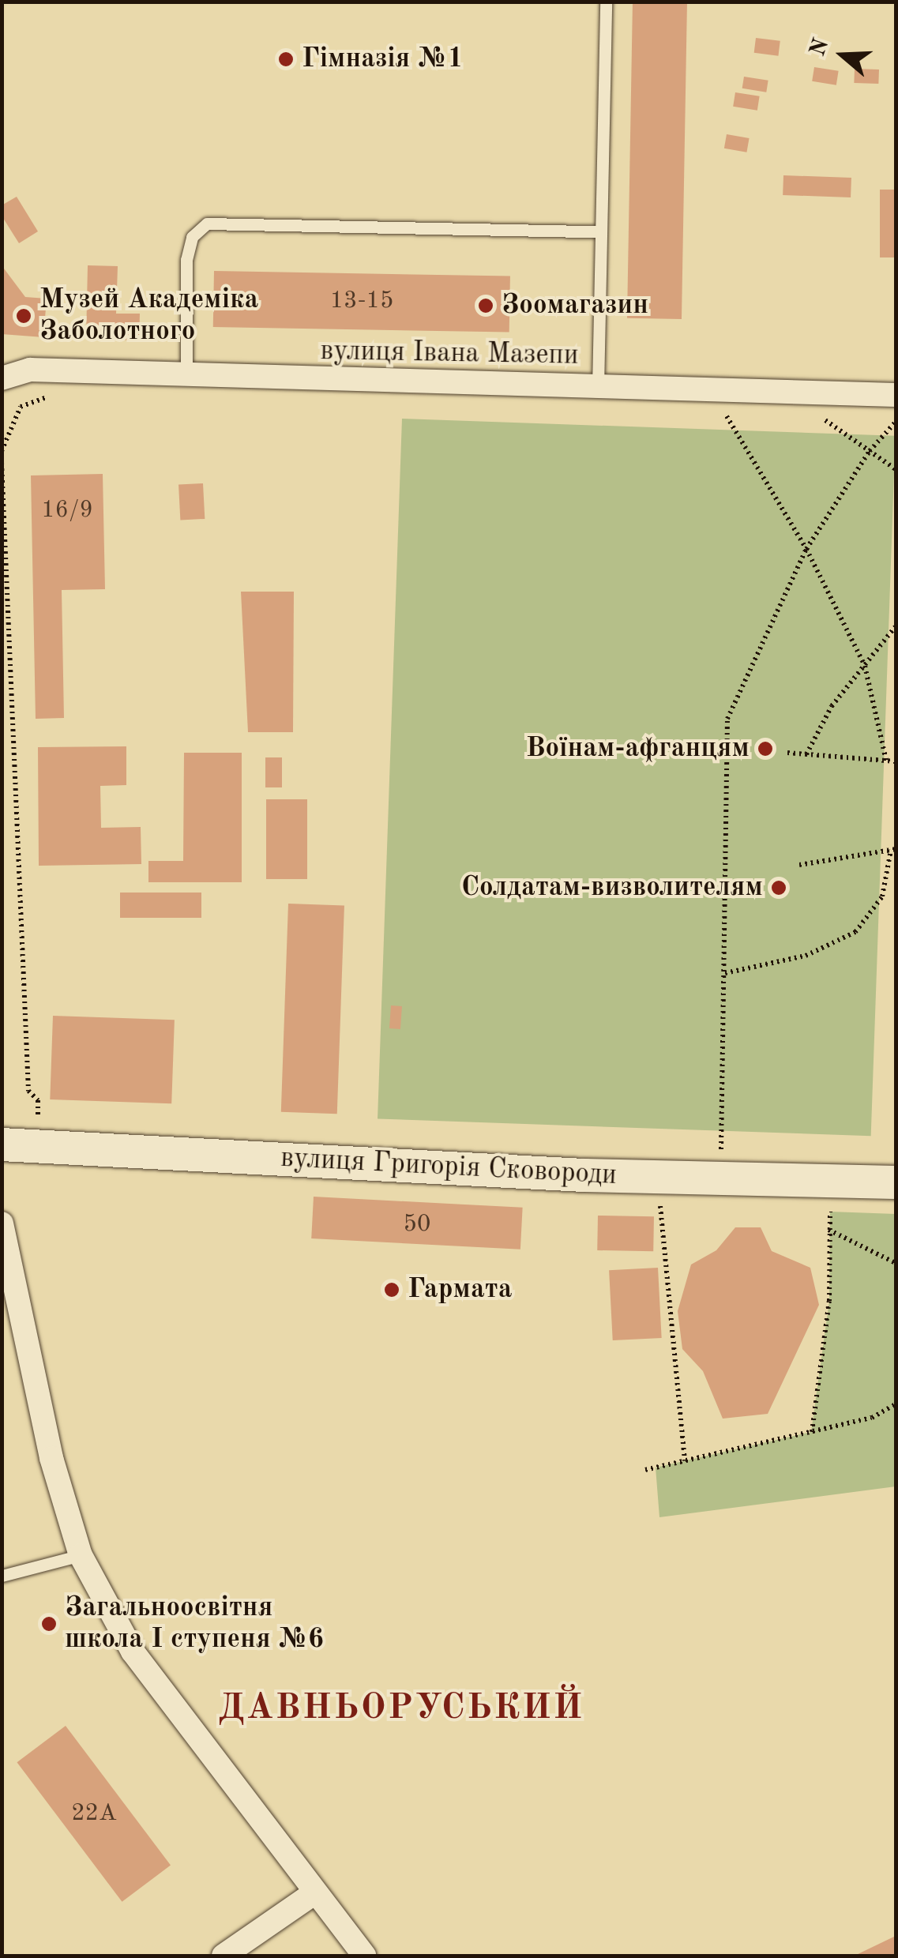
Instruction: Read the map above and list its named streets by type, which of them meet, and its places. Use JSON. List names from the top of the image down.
{
  "streets": {
    "street": ["вулиця Івана Мазепи", "вулиця Григорія Сковороди"]
  },
  "districts": ["ДАВНЬОРУСЬКИЙ"],
  "places": [
    "Гімназія №1",
    "Зоомагазин",
    "Музей Академіка Заболотного",
    "Воїнам-афганцям",
    "Солдатам-визволителям",
    "Гармата",
    "Загальноосвітня школа І ступеня №6"
  ],
  "house_numbers": [
    "13-15",
    "16/9",
    "50",
    "22А"
  ],
  "north": "left"
}
